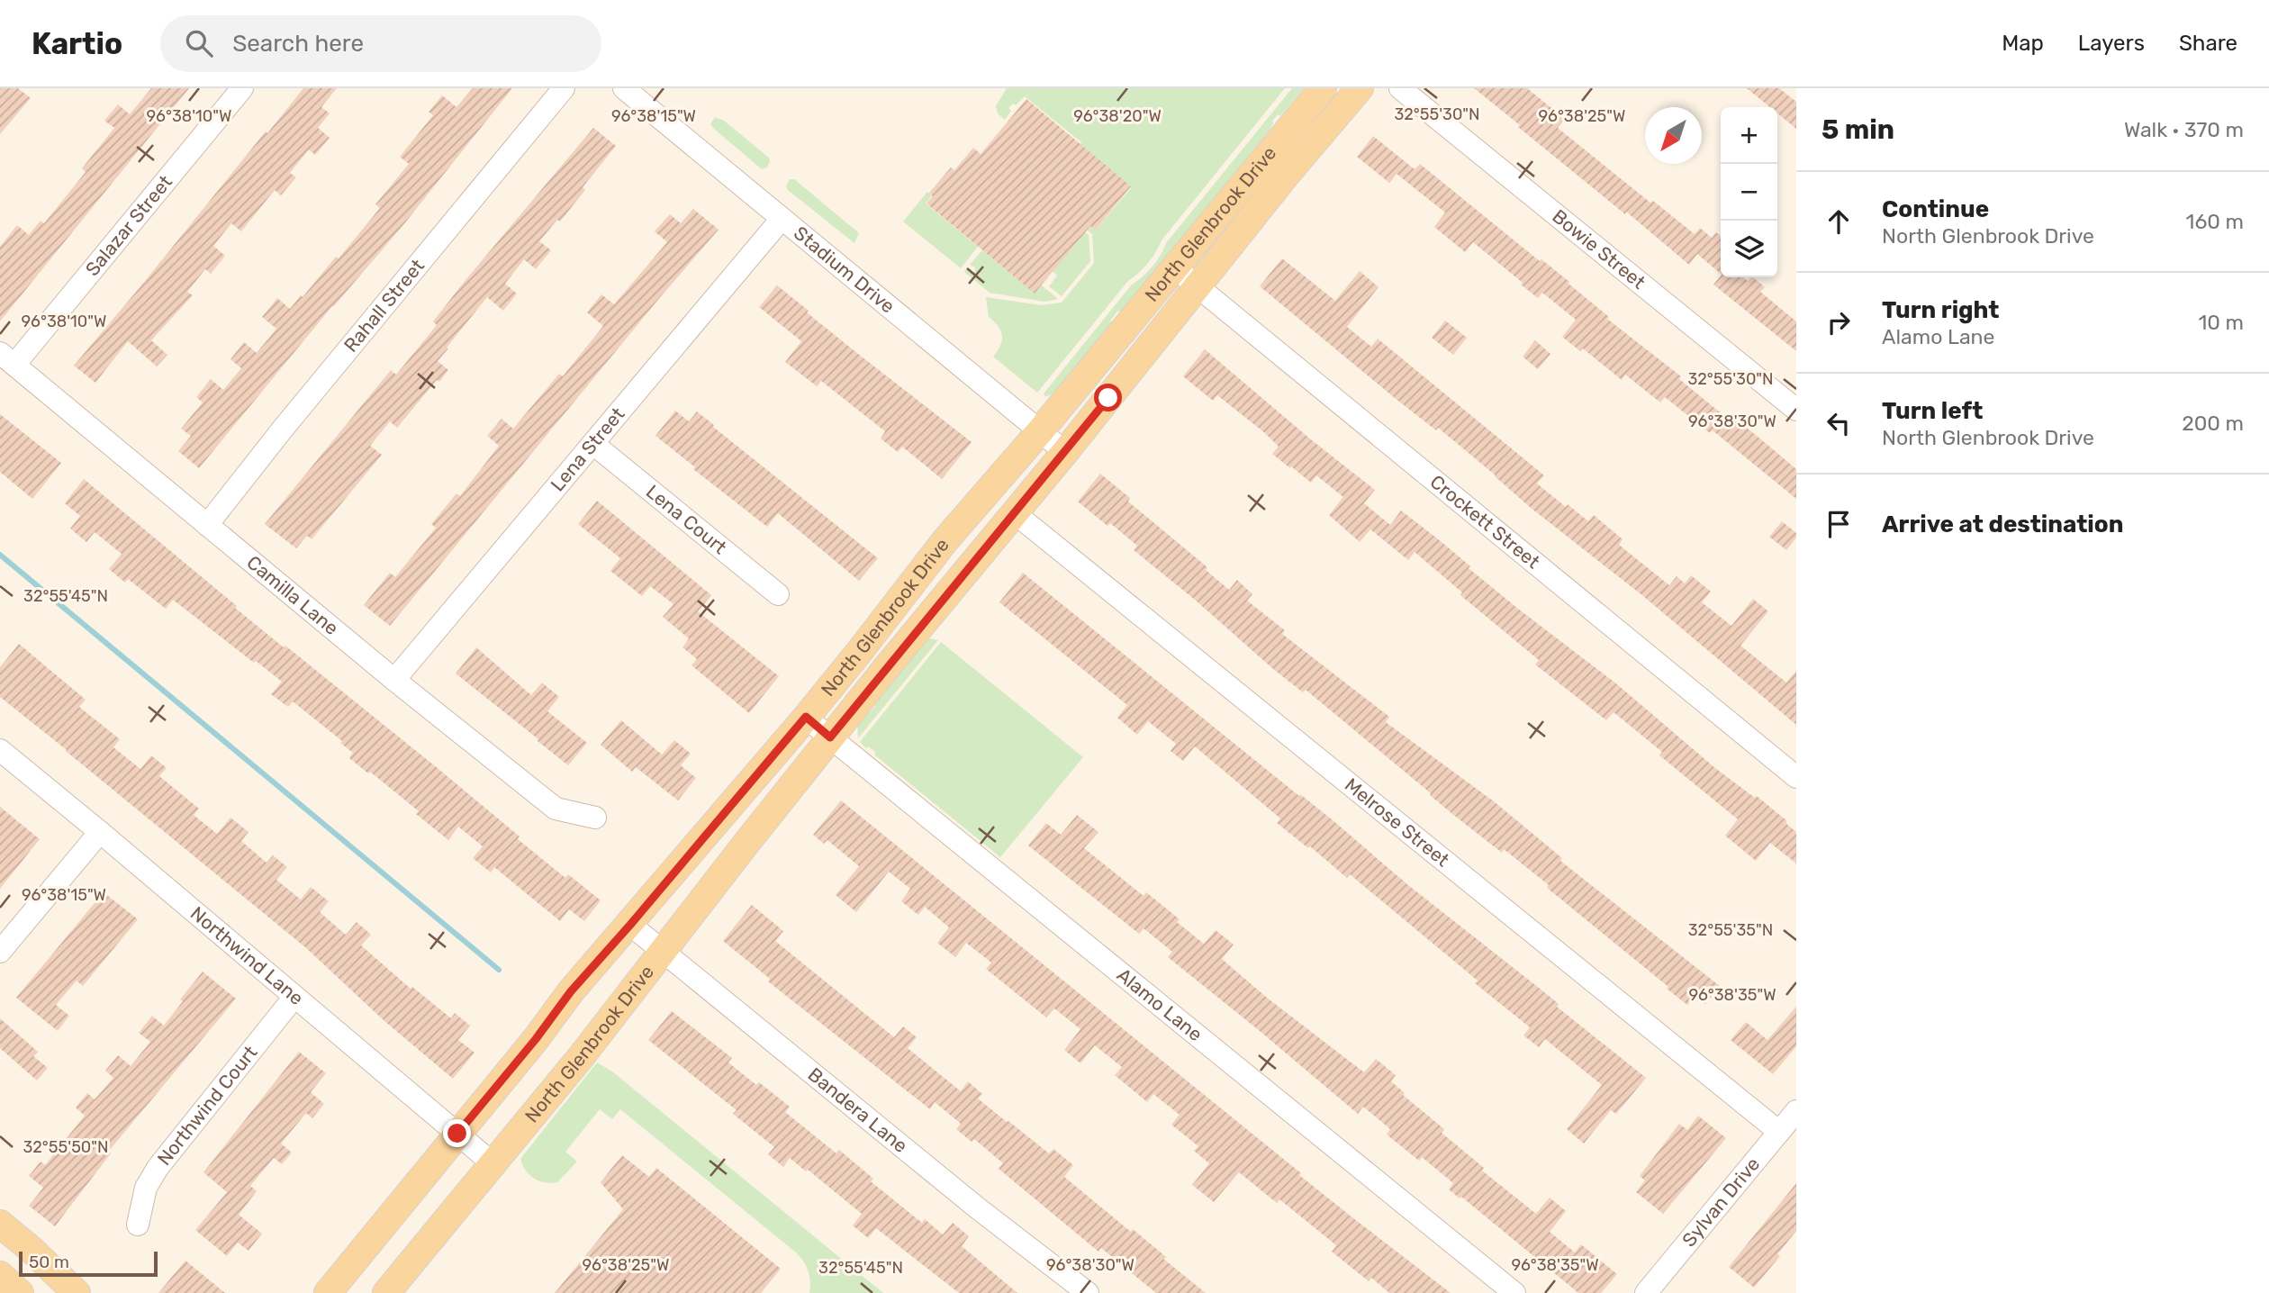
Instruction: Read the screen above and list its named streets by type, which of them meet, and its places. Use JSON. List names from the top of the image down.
{
  "streets": {
    "main road": ["North Glenbrook Drive"],
    "street": [
      "Salazar Street",
      "Bowie Street",
      "Stadium Drive",
      "Rahall Street",
      "Lena Street",
      "Lena Court",
      "Crockett Street",
      "Camilla Lane",
      "Melrose Street",
      "Northwind Lane",
      "Alamo Lane",
      "Northwind Court",
      "Bandera Lane",
      "Sylvan Drive"
    ]
  },
  "crossings": [
    ["North Glenbrook Drive", "Stadium Drive"],
    ["North Glenbrook Drive", "Crockett Street"],
    ["North Glenbrook Drive", "Melrose Street"],
    ["North Glenbrook Drive", "Northwind Lane"],
    ["North Glenbrook Drive", "Alamo Lane"],
    ["North Glenbrook Drive", "Bandera Lane"],
    ["Salazar Street", "Camilla Lane"],
    ["Stadium Drive", "Lena Street"],
    ["Rahall Street", "Camilla Lane"],
    ["Lena Street", "Lena Court"],
    ["Lena Street", "Camilla Lane"],
    ["Melrose Street", "Sylvan Drive"],
    ["Northwind Lane", "Northwind Court"]
  ],
  "scale_bar": "50 m",
  "north": "bottom left",
  "page": {
    "header": "Kartio",
    "search": "Search here",
    "nav": ["Map", "Layers", "Share"],
    "heading": ["5 min", "Walk · 370 m"],
    "map_buttons": ["+", "−"],
    "list": [
      ["Continue", "North Glenbrook Drive", "160 m"],
      ["Turn right", "Alamo Lane", "10 m"],
      ["Turn left", "North Glenbrook Drive", "200 m"],
      "Arrive at destination"
    ],
    "scale": "50 m"
  },
  "coordinates": [
    "32°55'30\"N",
    "96°38'10\"W",
    "96°38'15\"W",
    "96°38'20\"W",
    "96°38'25\"W",
    "96°38'30\"W",
    "32°55'45\"N",
    "32°55'35\"N",
    "96°38'35\"W",
    "32°55'50\"N"
  ]
}
